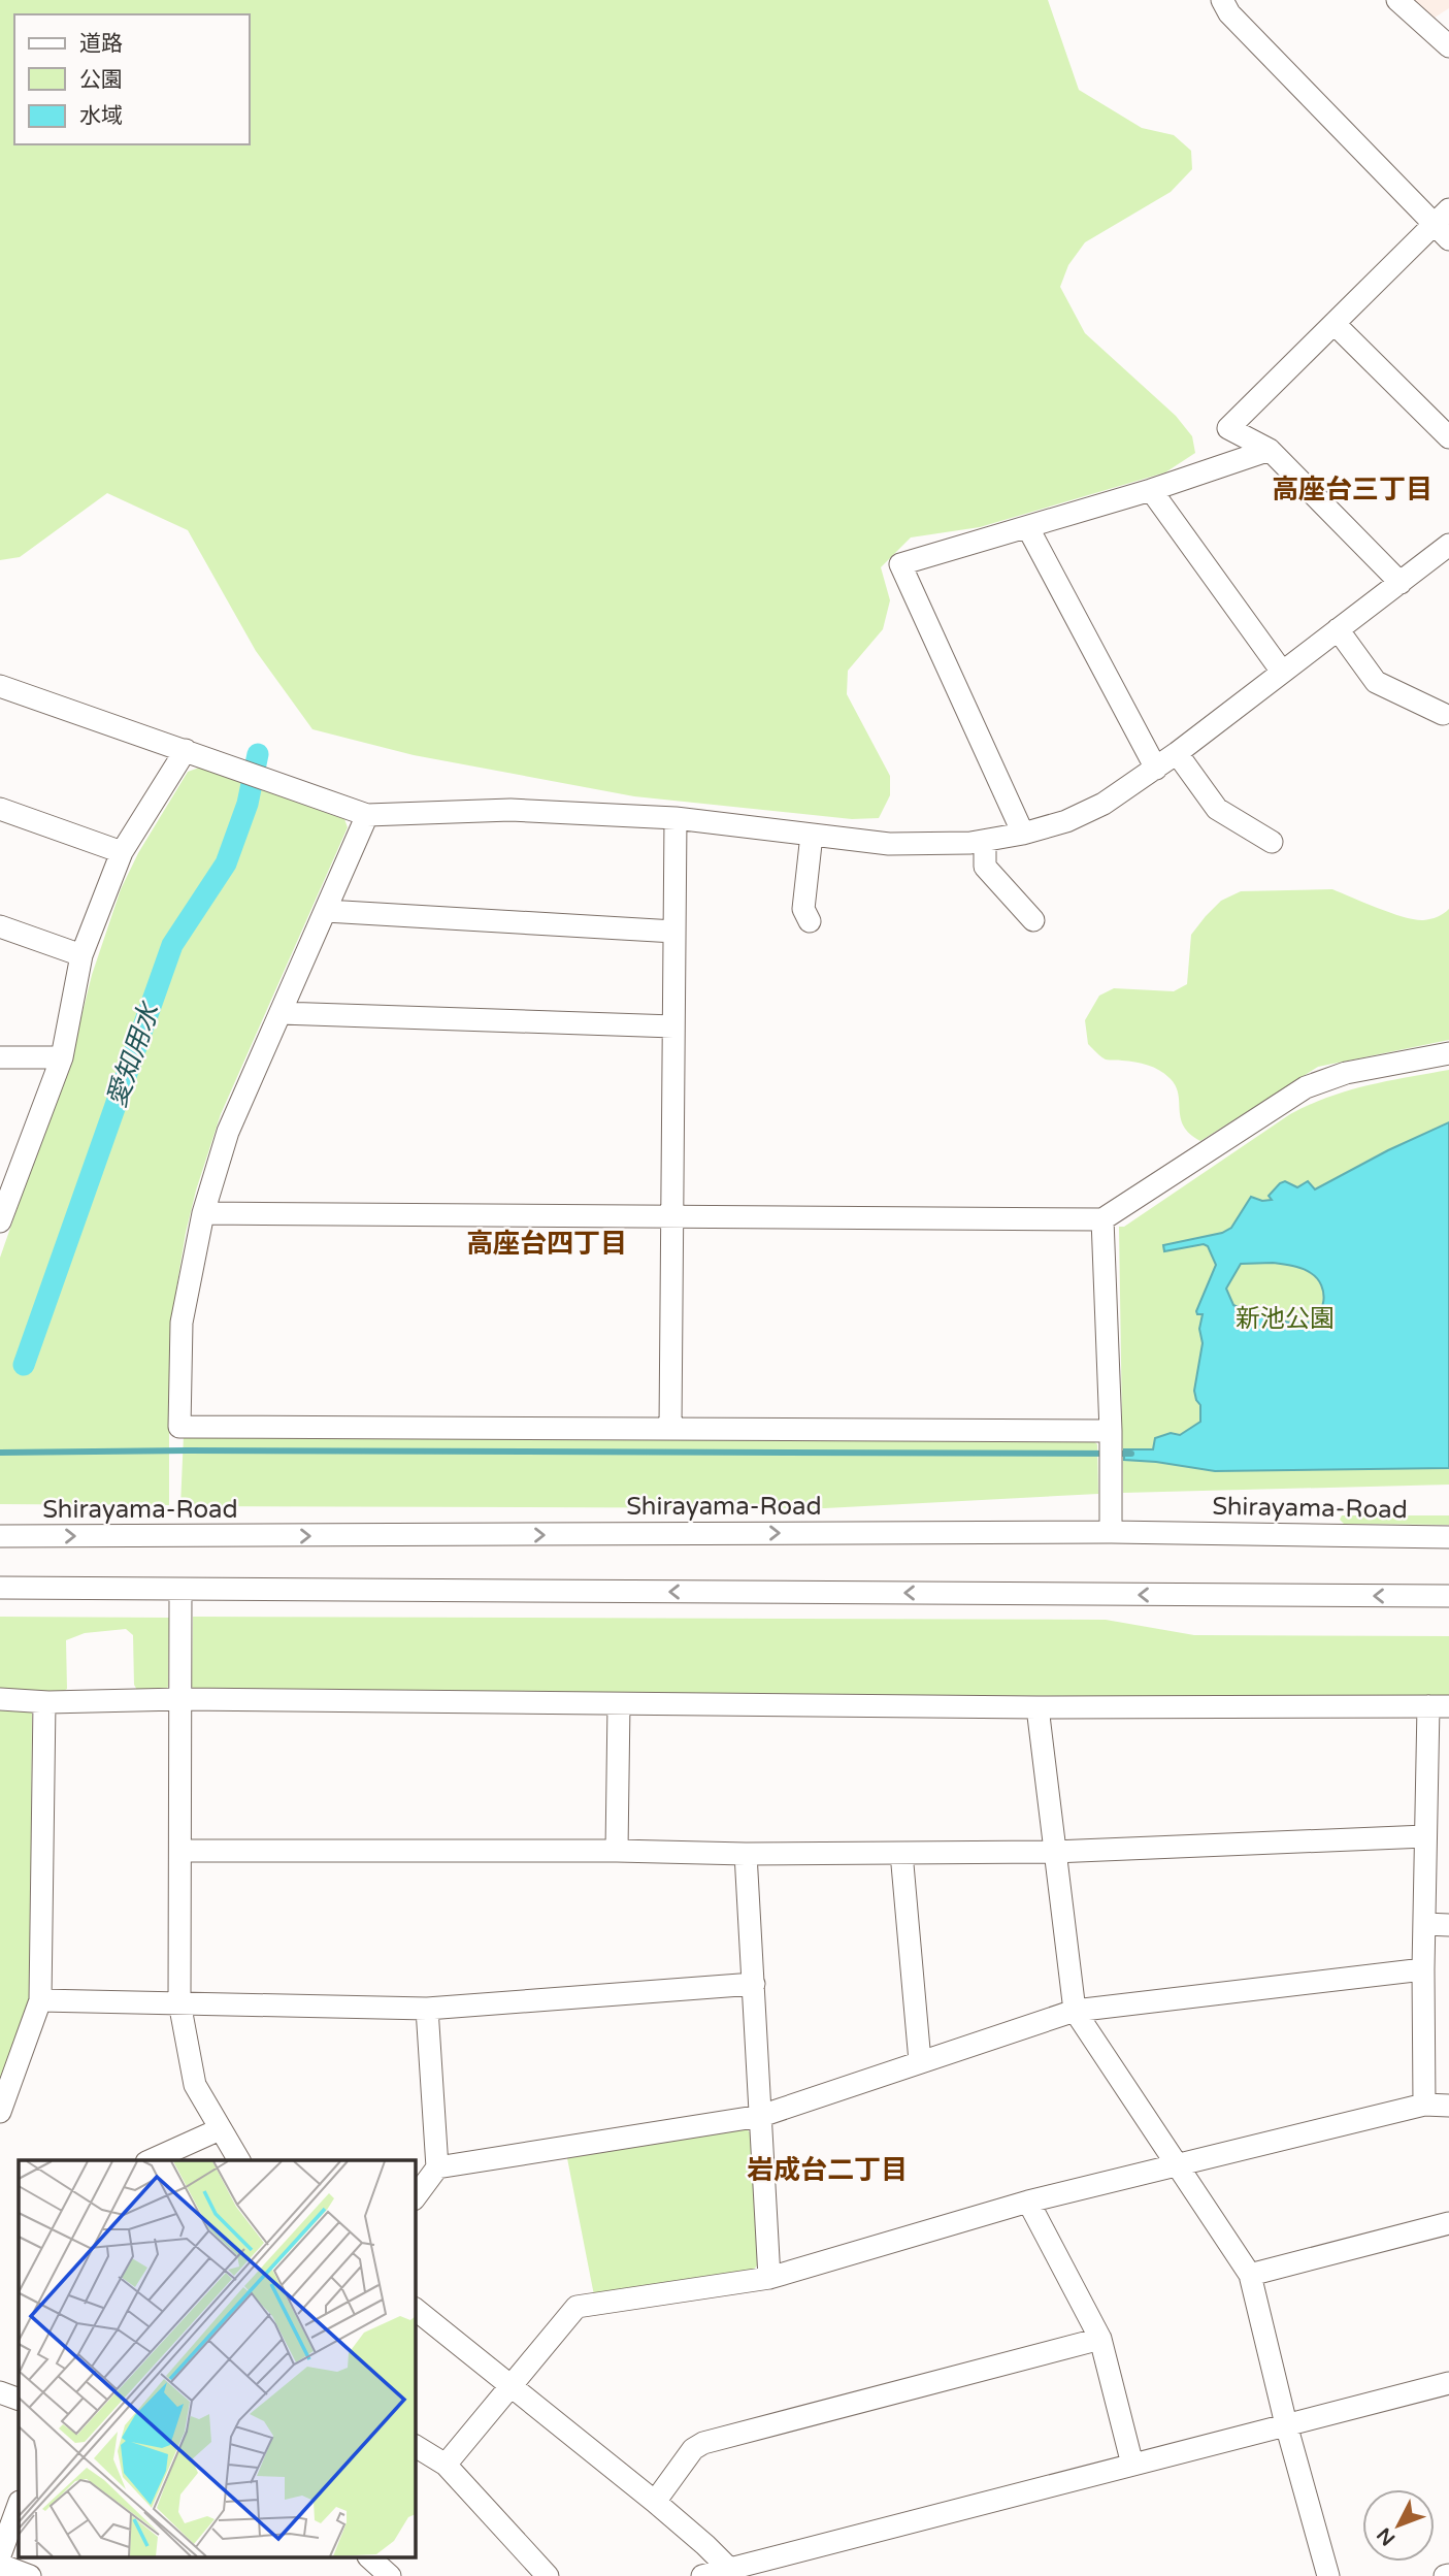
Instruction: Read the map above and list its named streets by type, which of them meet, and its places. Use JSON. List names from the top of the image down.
{
  "streets": {
    "street": ["Shirayama-Road"]
  },
  "districts": ["高座台三丁目", "高座台四丁目", "岩成台二丁目"],
  "water": ["愛知用水"],
  "parks": ["新池公園"],
  "legend": ["道路", "公園", "水域"],
  "north": "bottom left"
}
